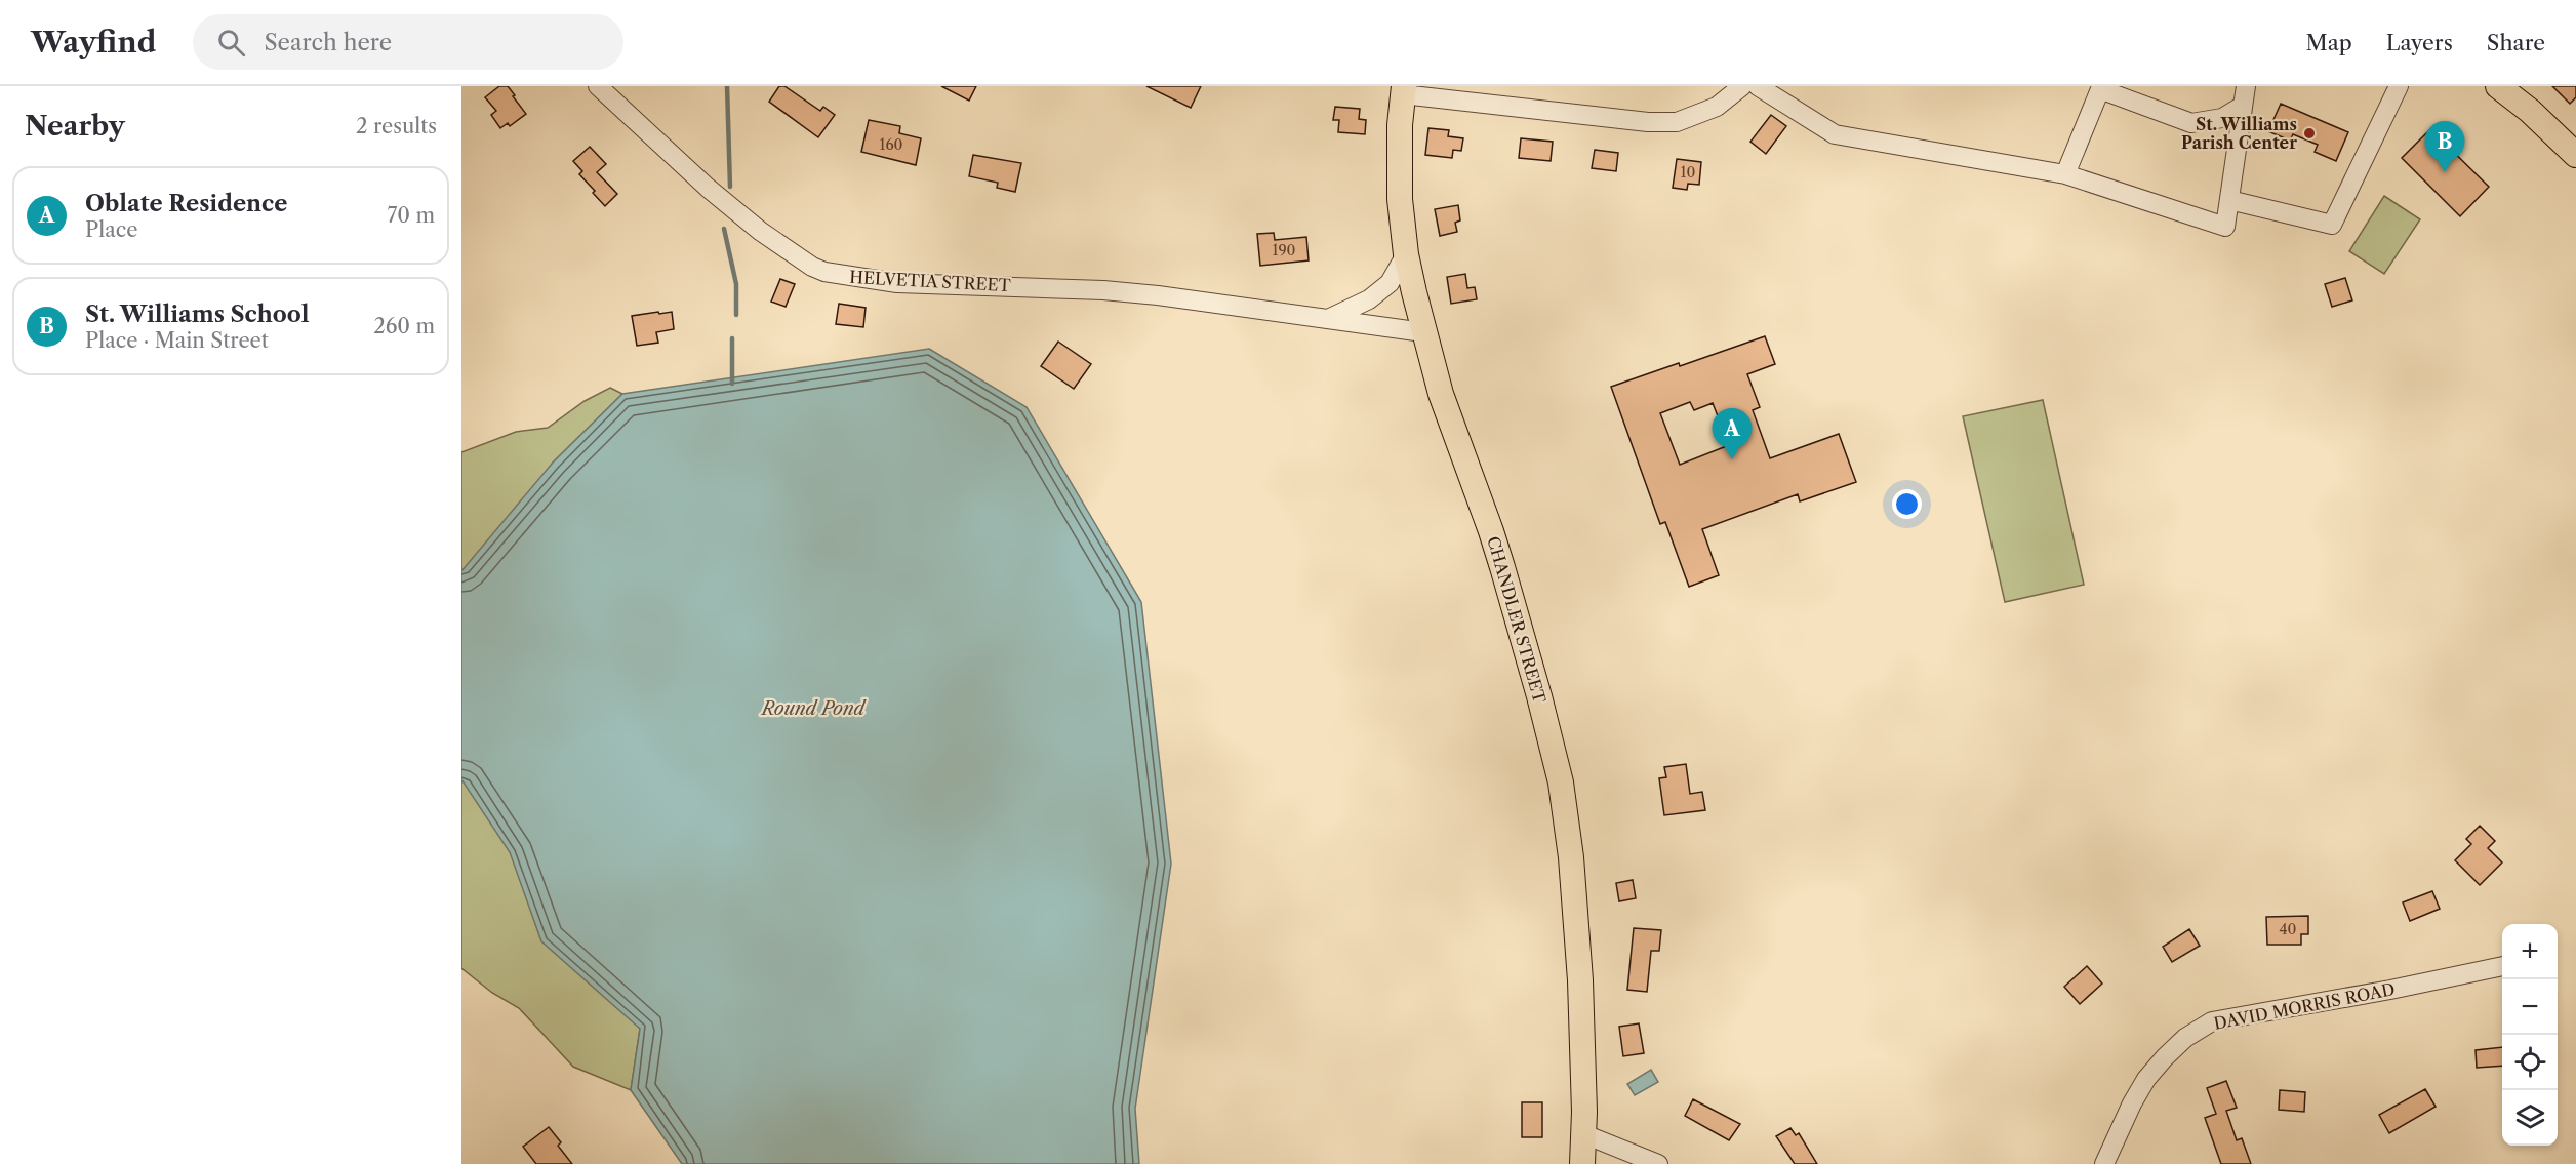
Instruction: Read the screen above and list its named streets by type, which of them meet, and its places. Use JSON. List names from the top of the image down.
{
  "streets": {
    "main road": ["CHANDLER STREET"],
    "street": ["HELVETIA STREET", "DAVID MORRIS ROAD"]
  },
  "crossings": [
    ["HELVETIA STREET", "CHANDLER STREET"]
  ],
  "water": ["Round Pond"],
  "places": ["St. Williams Parish Center"],
  "house_numbers": [
    "160",
    "10",
    "190",
    "40"
  ],
  "page": {
    "header": "Wayfind",
    "search": "Search here",
    "nav": ["Map", "Layers", "Share"],
    "heading": ["Nearby", "2 results"],
    "pins": ["B", "A"],
    "list": [
      {
        "mark": "A",
        "name": "Oblate Residence",
        "note": "Place",
        "value": "70 m"
      },
      {
        "mark": "B",
        "name": "St. Williams School",
        "note": "Place · Main Street",
        "value": "260 m"
      }
    ],
    "map_buttons": ["+", "−"]
  }
}
